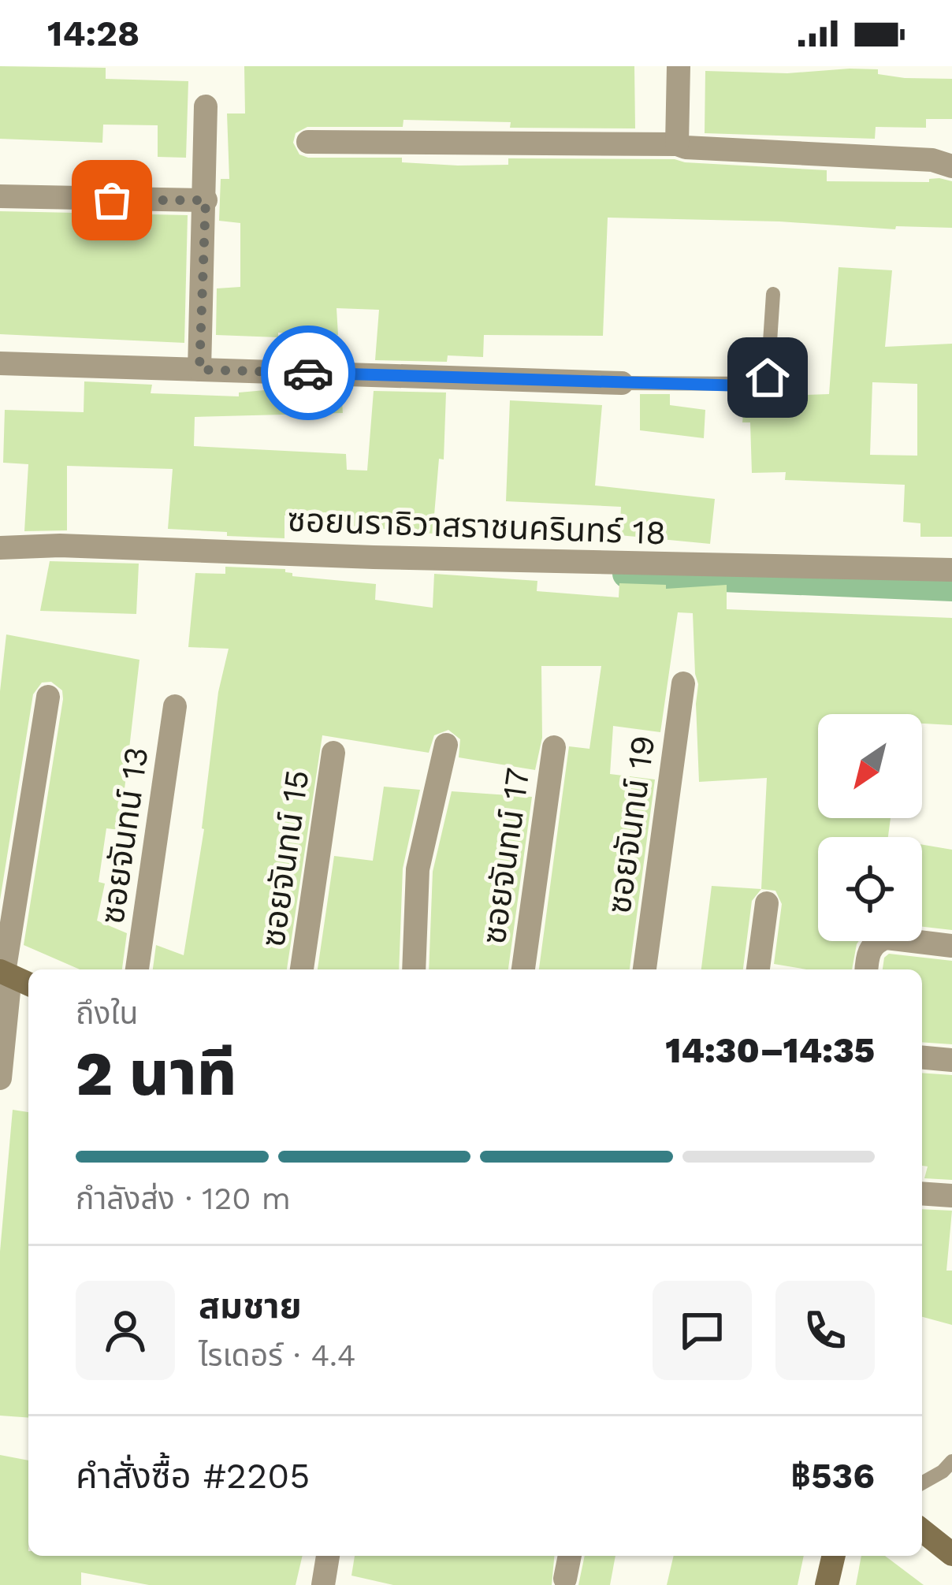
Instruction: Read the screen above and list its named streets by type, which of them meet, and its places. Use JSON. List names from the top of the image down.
{
  "streets": {
    "street": [
      "ซอยนราธิวาสราชนครินทร์ 18",
      "ซอยจันทน์ 19",
      "ซอยจันทน์ 13",
      "ซอยจันทน์ 17",
      "ซอยจันทน์ 15"
    ]
  },
  "north": "bottom left",
  "page": {
    "status": "14:28",
    "heading": ["2 นาที", "ถึงใน", "14:30–14:35"],
    "panel": [
      "สมชาย",
      "ไรเดอร์ · 4.4",
      "คำสั่งซื้อ #2205",
      "฿536"
    ],
    "bar": "กำลังส่ง · 120 m"
  }
}
